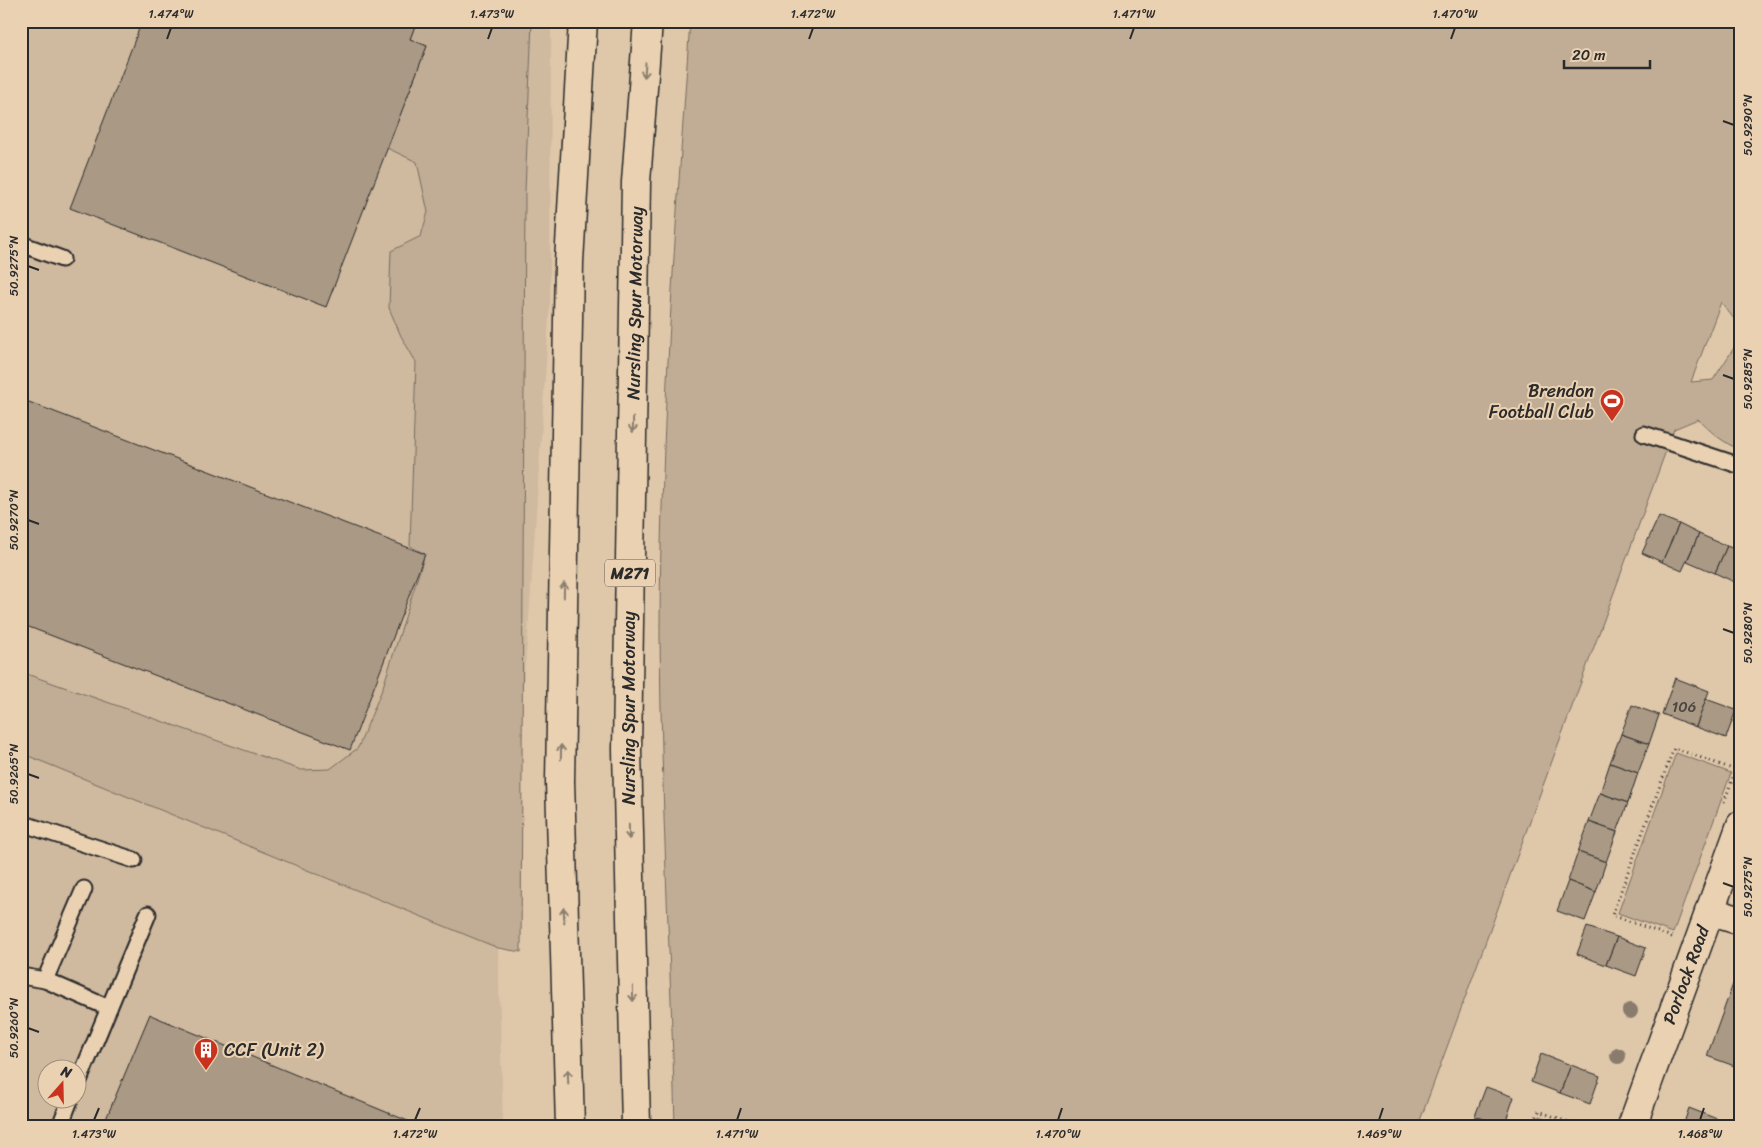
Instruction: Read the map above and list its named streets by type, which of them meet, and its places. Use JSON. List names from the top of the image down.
{
  "streets": {
    "main road": ["Nursling Spur Motorway", "M271", "Porlock Road"]
  },
  "places": {
    "sports": ["Brendon Football Club"],
    "building": ["CCF (Unit 2)"]
  },
  "house_numbers": ["106"],
  "scale_bar": "20 m",
  "north": "top",
  "coordinates": [
    "1.474°W",
    "1.473°W",
    "1.472°W",
    "1.471°W",
    "1.470°W",
    "50.9290°N",
    "50.9275°N",
    "50.9285°N",
    "50.9270°N",
    "50.9280°N",
    "50.9265°N",
    "50.9260°N",
    "1.469°W",
    "1.468°W"
  ]
}
